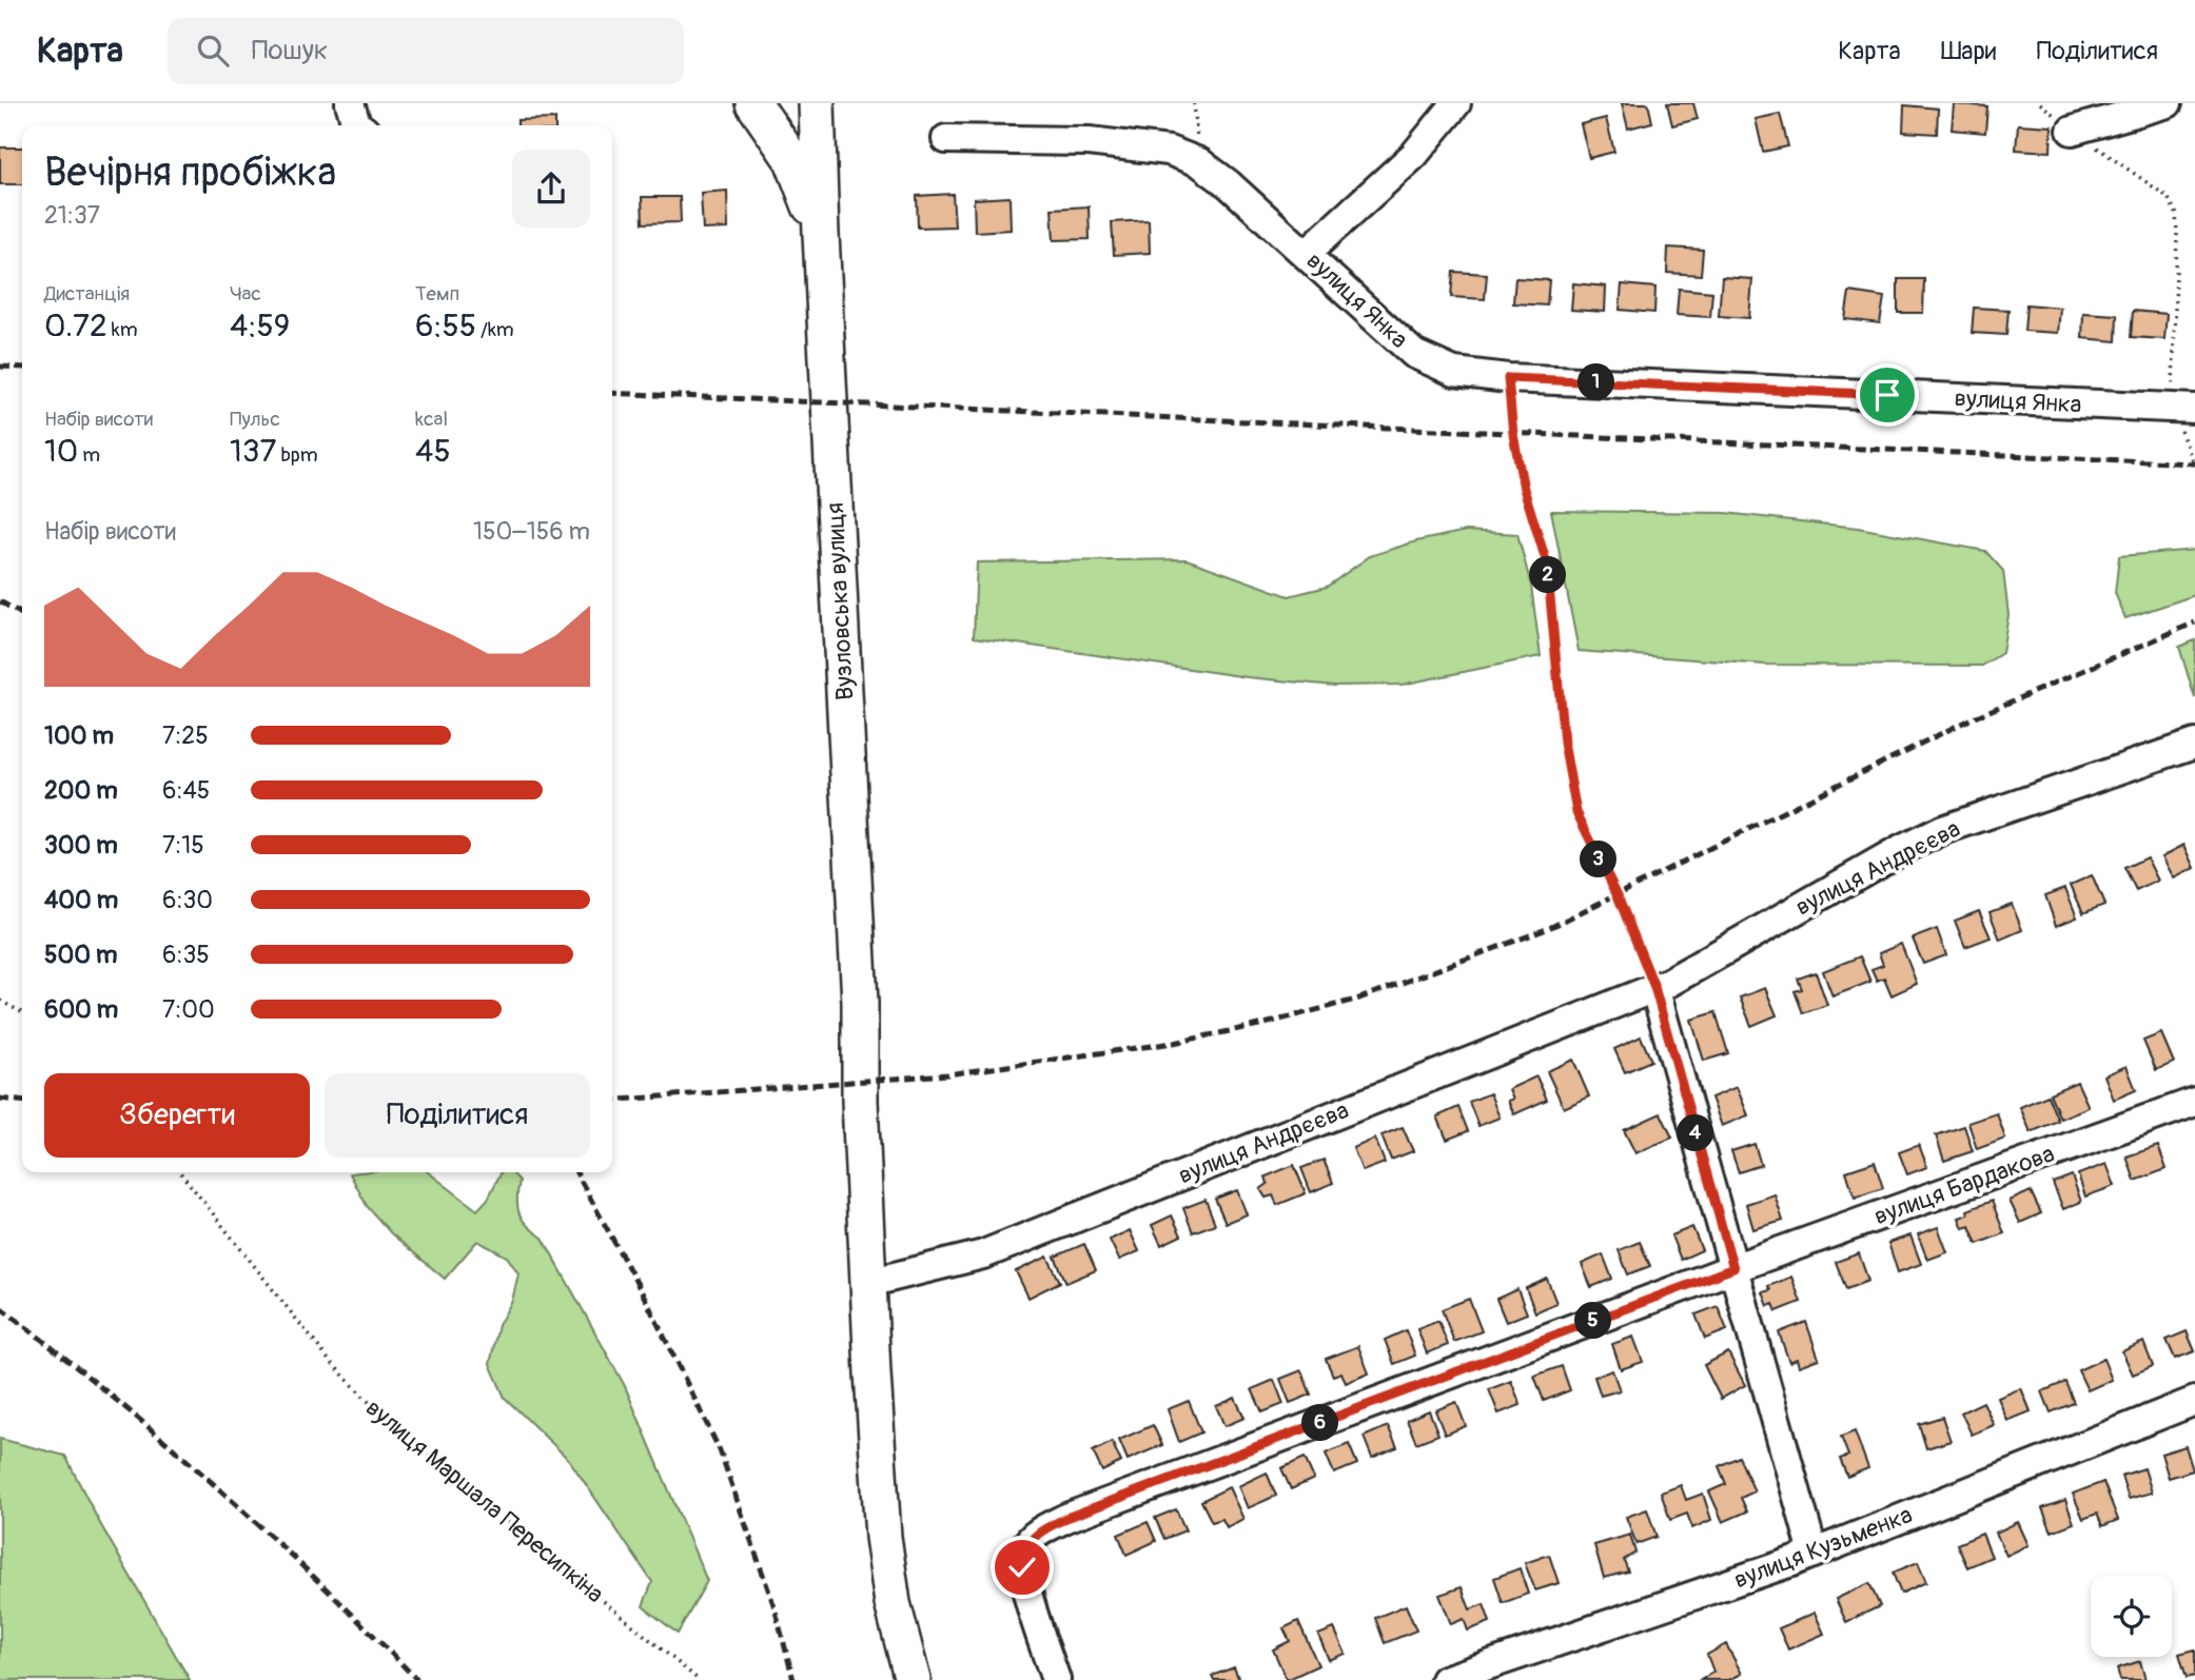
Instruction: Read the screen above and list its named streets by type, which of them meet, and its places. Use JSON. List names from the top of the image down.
{
  "streets": {
    "main road": ["Вузловська вулиця"],
    "street": [
      "вулиця Янка",
      "вулиця Андрєєва",
      "вулиця Бардакова",
      "вулиця Кузьменка"
    ],
    "path": ["вулиця Маршала Пересипкіна"]
  },
  "crossings": [
    ["Вузловська вулиця", "вулиця Андрєєва"]
  ],
  "page": {
    "header": "Карта",
    "search": "Пошук",
    "nav": ["Карта", "Шари", "Поділитися"],
    "heading": ["Вечірня пробіжка", "21:37"],
    "stats": [
      ["Дистанція", "0.72 km"],
      ["Час", "4:59"],
      ["Темп", "6:55 /km"],
      ["Набір висоти", "10 m"],
      ["Пульс", "137 bpm"],
      ["kcal", "45"]
    ],
    "pins": [
      "1",
      "2",
      "3",
      "4",
      "5",
      "6"
    ],
    "chart": ["Набір висоти", "150–156 m"],
    "list": [
      {
        "name": "100 m",
        "note": "7:25"
      },
      {
        "name": "200 m",
        "note": "6:45"
      },
      {
        "name": "300 m",
        "note": "7:15"
      },
      {
        "name": "400 m",
        "note": "6:30"
      },
      {
        "name": "500 m",
        "note": "6:35"
      },
      {
        "name": "600 m",
        "note": "7:00"
      }
    ],
    "buttons": ["Зберегти", "Поділитися"]
  }
}
